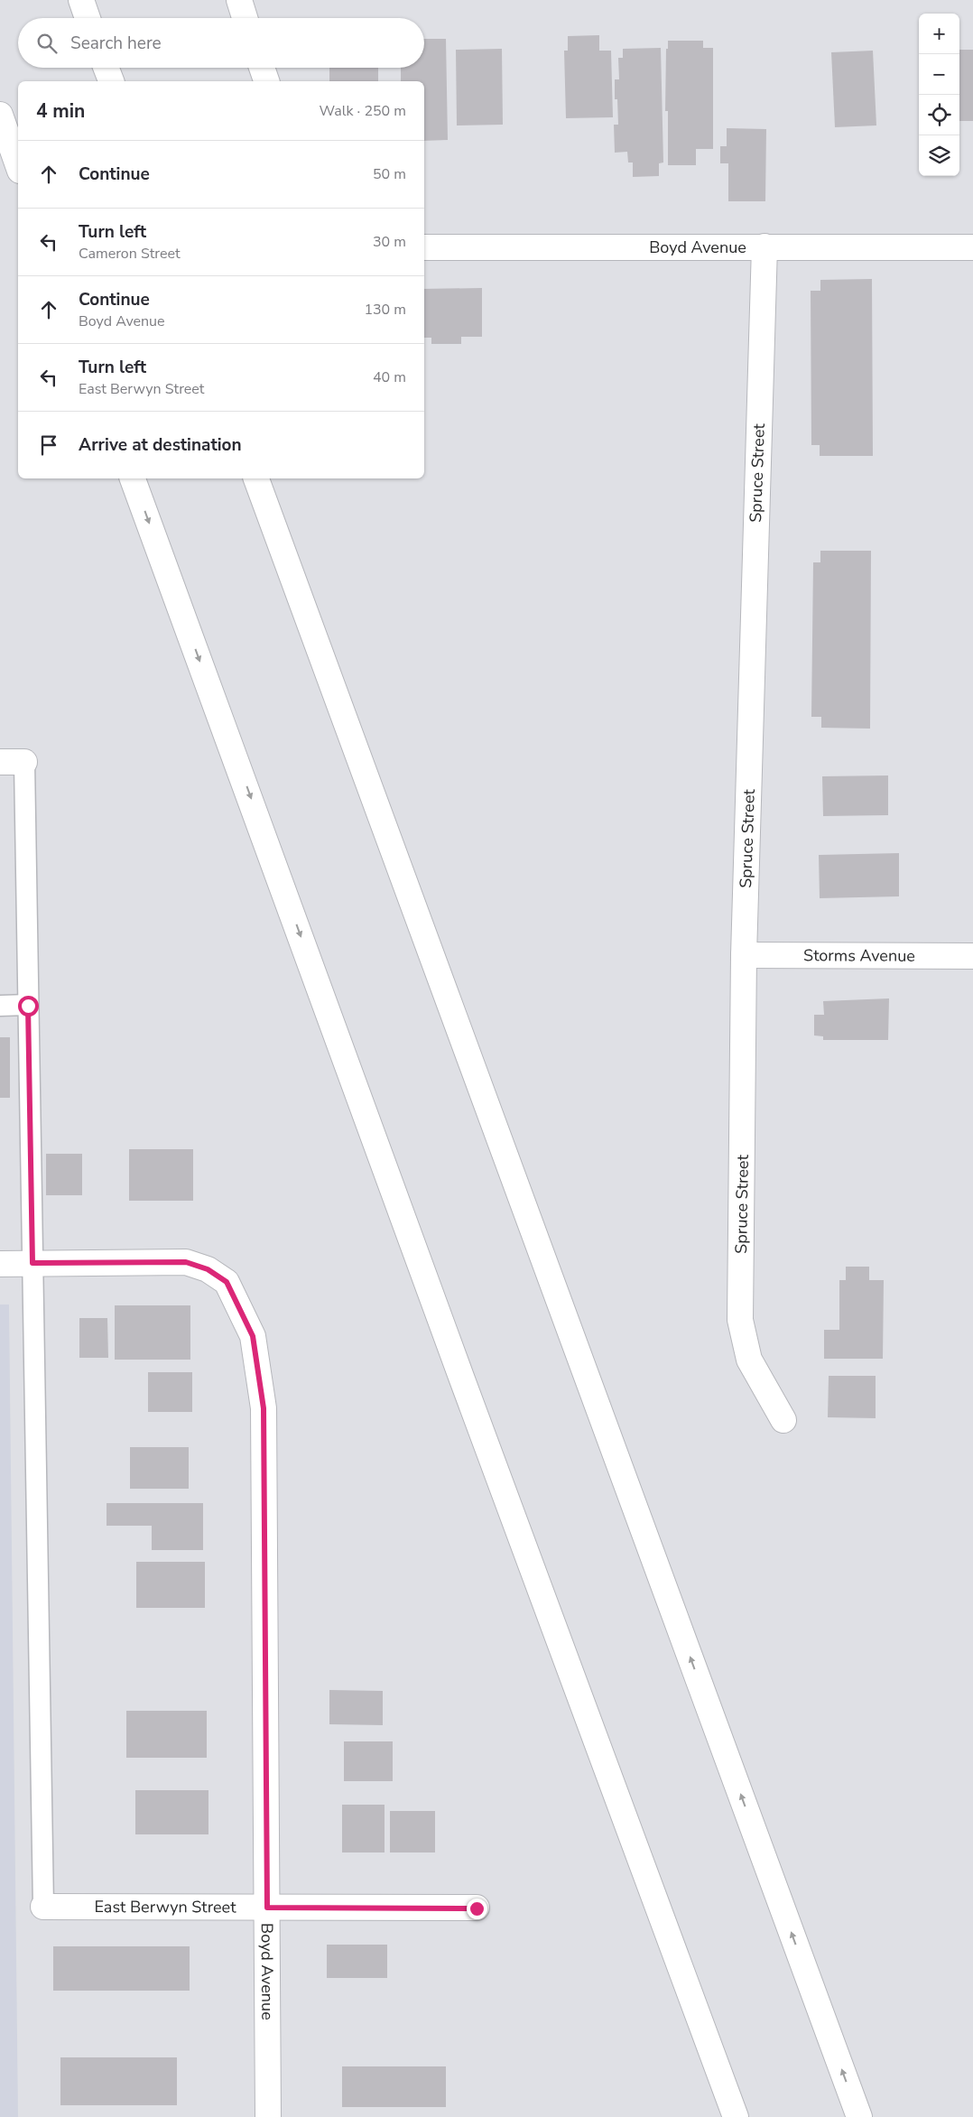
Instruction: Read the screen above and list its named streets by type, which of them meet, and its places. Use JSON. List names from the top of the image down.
{
  "streets": {
    "main road": [
      "Boyd Avenue",
      "Spruce Street",
      "Storms Avenue",
      "East Berwyn Street"
    ]
  },
  "crossings": [
    ["Boyd Avenue", "Spruce Street"],
    ["Boyd Avenue", "East Berwyn Street"],
    ["Spruce Street", "Storms Avenue"]
  ],
  "page": {
    "map_buttons": ["+", "−"],
    "search": "Search here",
    "heading": ["4 min", "Walk · 250 m"],
    "list": [
      ["Continue", "50 m"],
      ["Turn left", "Cameron Street", "30 m"],
      ["Continue", "Boyd Avenue", "130 m"],
      ["Turn left", "East Berwyn Street", "40 m"],
      "Arrive at destination"
    ]
  }
}
